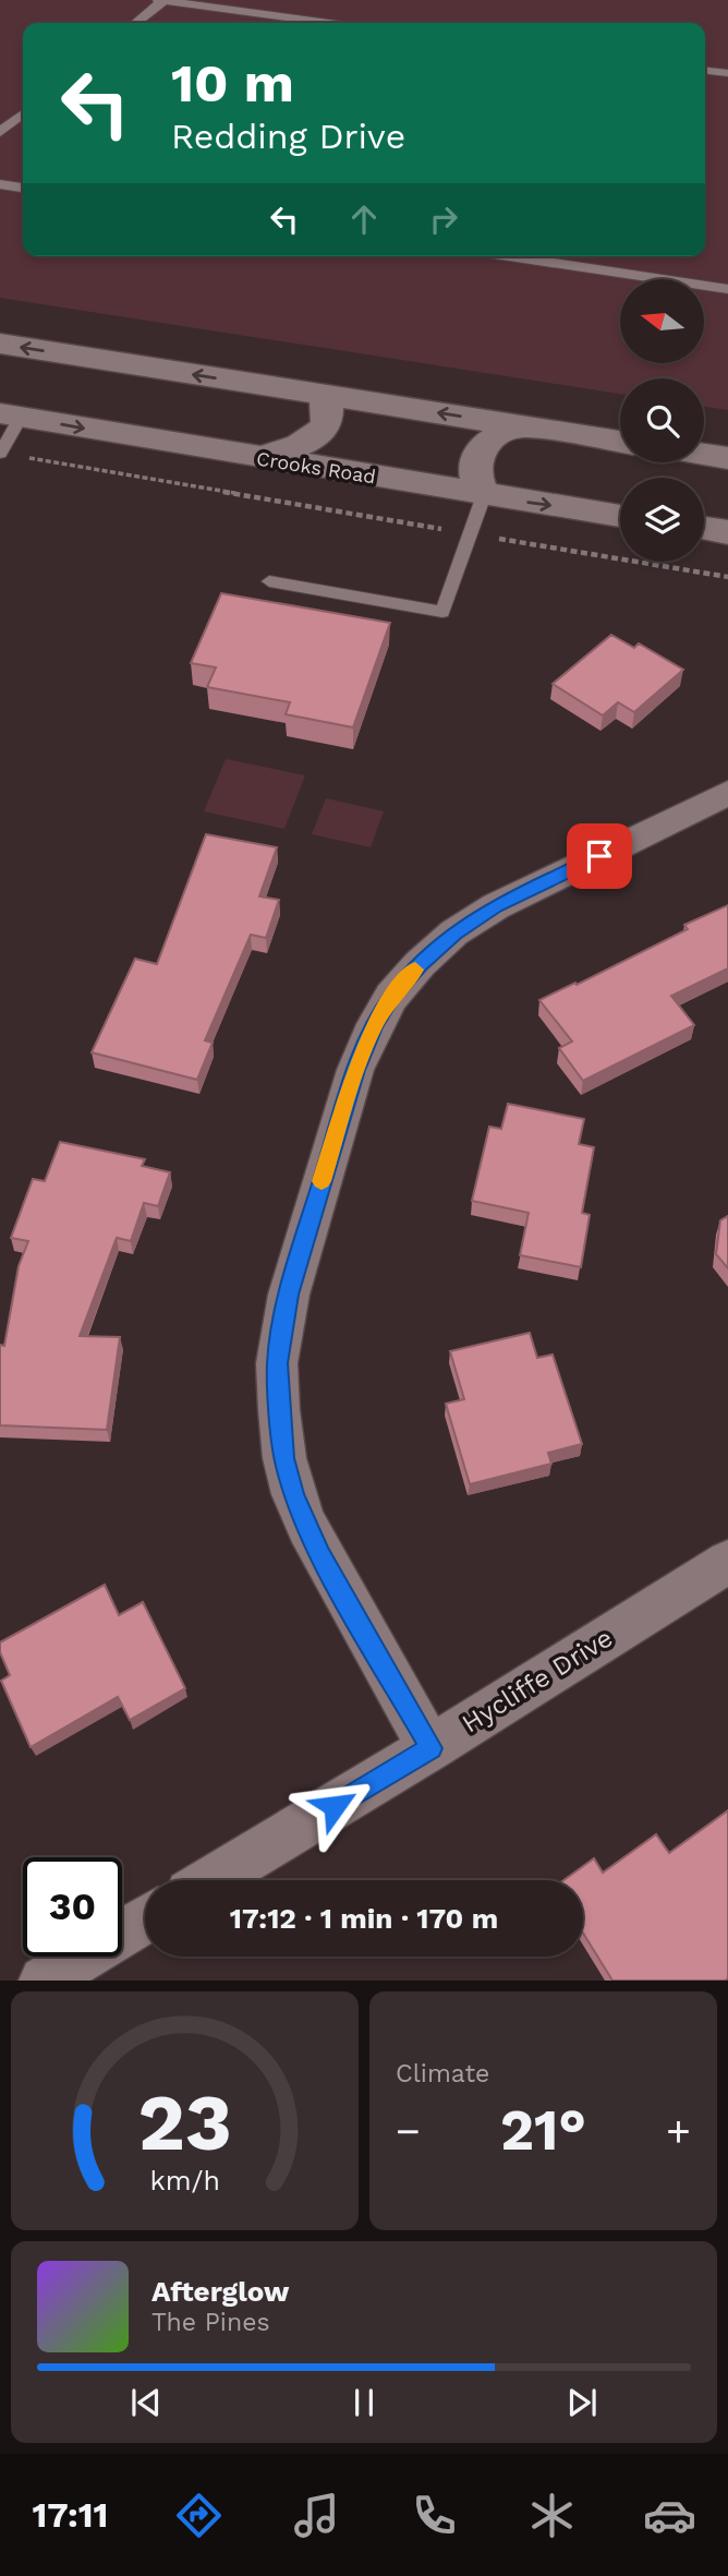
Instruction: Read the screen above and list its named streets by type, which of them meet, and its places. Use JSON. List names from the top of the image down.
{
  "streets": {
    "main road": ["Crooks Road"],
    "street": ["Hycliffe Drive"]
  },
  "north": "left",
  "page": {
    "turn": ["10 m", "Redding Drive"],
    "limit": "30",
    "trip": "17:12 · 1 min · 170 m",
    "tile": "Climate",
    "heat": ["−", "21°", "+"],
    "song": ["Afterglow", "The Pines"],
    "tabs": "17:11",
    "gauge": ["23", "km/h"]
  }
}
